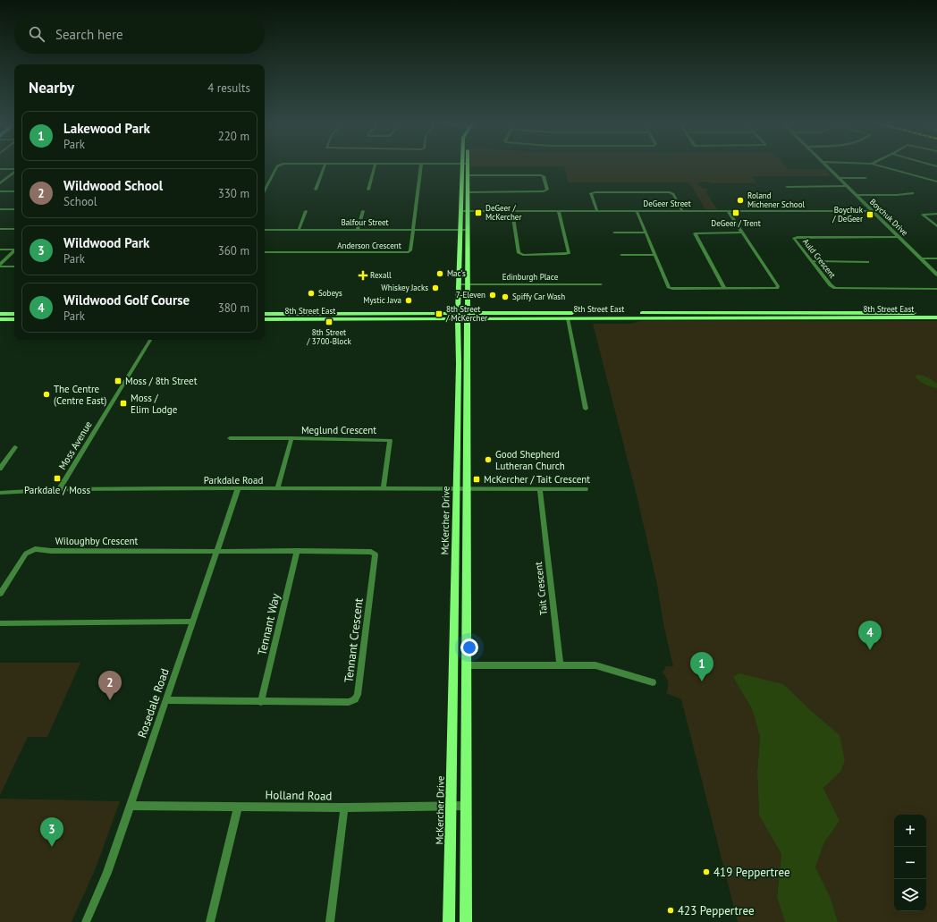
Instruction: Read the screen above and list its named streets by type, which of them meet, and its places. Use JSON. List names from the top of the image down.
{
  "streets": {
    "main road": ["8th Street East", "McKercher Drive"],
    "street": [
      "DeGeer Street",
      "Boychuk Drive",
      "Balfour Street",
      "Anderson Crescent",
      "Auld Crescent",
      "Edinburgh Place",
      "Meglund Crescent",
      "Moss Avenue",
      "Parkdale Road",
      "Wiloughby Crescent",
      "Tait Crescent",
      "Tennant Way",
      "Tennant Crescent",
      "Rosedale Road",
      "Holland Road"
    ]
  },
  "crossings": [
    ["DeGeer Street", "Boychuk Drive"],
    ["DeGeer Street", "McKercher Drive"],
    ["Boychuk Drive", "Auld Crescent"],
    ["Balfour Street", "Anderson Crescent"],
    ["Balfour Street", "McKercher Drive"],
    ["Edinburgh Place", "McKercher Drive"],
    ["8th Street East", "McKercher Drive"],
    ["Meglund Crescent", "Parkdale Road"],
    ["Moss Avenue", "Parkdale Road"],
    ["Parkdale Road", "McKercher Drive"],
    ["Parkdale Road", "Rosedale Road"],
    ["McKercher Drive", "Holland Road"],
    ["Wiloughby Crescent", "Tennant Crescent"],
    ["Wiloughby Crescent", "Rosedale Road"],
    ["Tennant Way", "Tennant Crescent"],
    ["Tennant Crescent", "Rosedale Road"],
    ["Rosedale Road", "Holland Road"]
  ],
  "places": {
    "other": [
      "Roland Michener School",
      "Mac's",
      "Whiskey Jacks",
      "Sobeys",
      "7-Eleven",
      "Spiffy Car Wash",
      "Mystic Java",
      "The Centre (Centre East)",
      "Good Shepherd Lutheran Church",
      "419 Peppertree",
      "423 Peppertree"
    ],
    "transit": [
      "DeGeer / McKercher",
      "DeGeer / Trent",
      "Boychuk / DeGeer",
      "8th Street / McKercher",
      "8th Street / 3700-Block",
      "Moss / 8th Street",
      "Moss / Elim Lodge",
      "Parkdale / Moss",
      "McKercher / Tait Crescent"
    ],
    "health": ["Rexall"]
  },
  "page": {
    "search": "Search here",
    "heading": ["Nearby", "4 results"],
    "list": [
      {
        "mark": "1",
        "name": "Lakewood Park",
        "note": "Park",
        "value": "220 m"
      },
      {
        "mark": "2",
        "name": "Wildwood School",
        "note": "School",
        "value": "330 m"
      },
      {
        "mark": "3",
        "name": "Wildwood Park",
        "note": "Park",
        "value": "360 m"
      },
      {
        "mark": "4",
        "name": "Wildwood Golf Course",
        "note": "Park",
        "value": "380 m"
      }
    ],
    "pins": [
      "4",
      "1",
      "2",
      "3"
    ],
    "map_buttons": ["+", "−"]
  }
}
